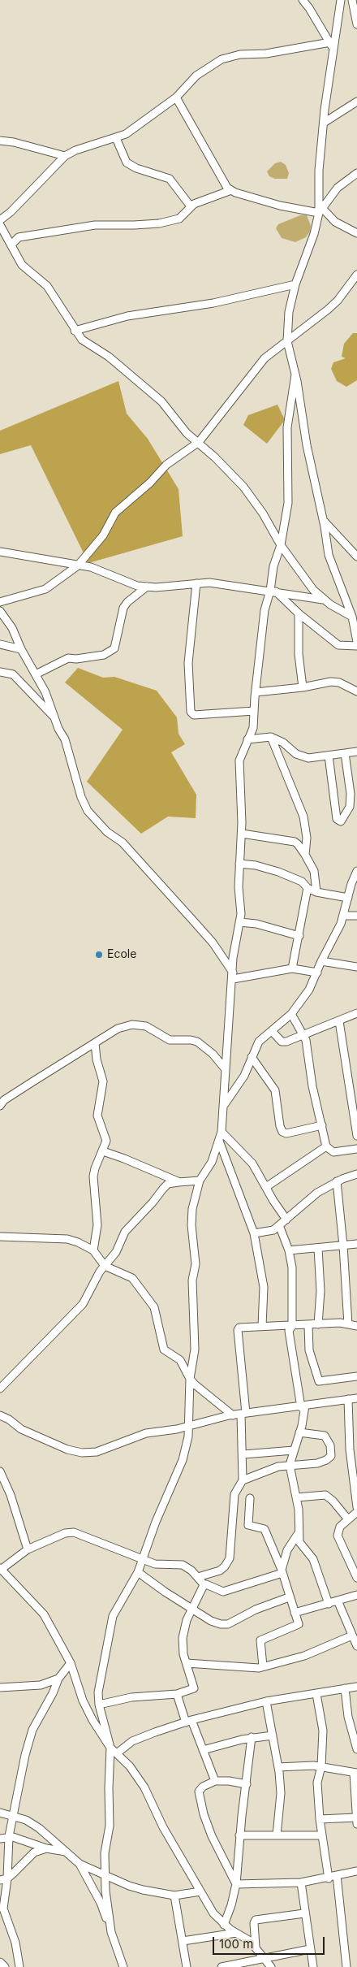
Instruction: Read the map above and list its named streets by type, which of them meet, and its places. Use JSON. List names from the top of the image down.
{
  "places": ["Ecole"],
  "scale_bar": "100 m"
}
